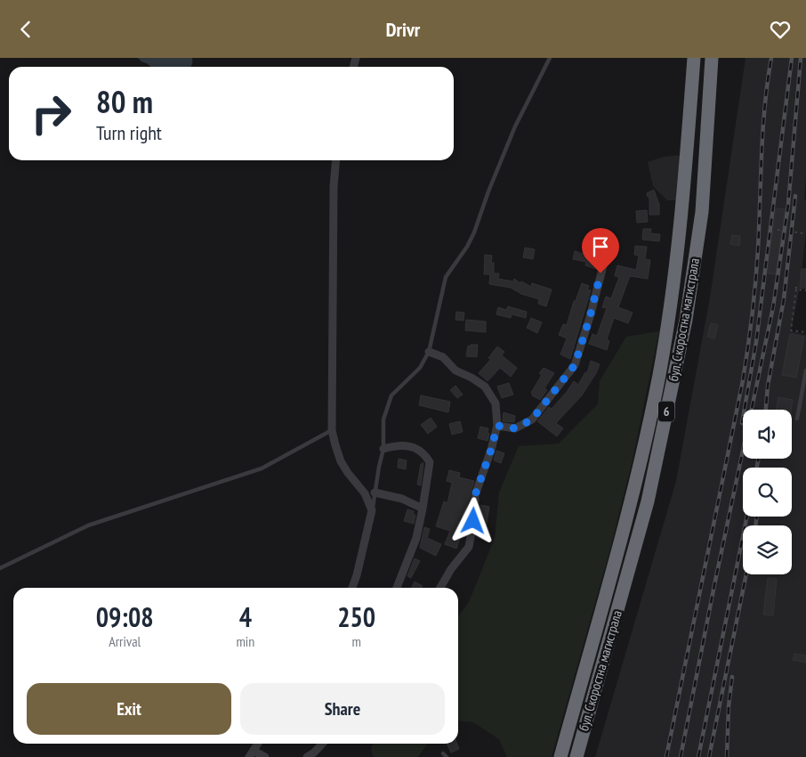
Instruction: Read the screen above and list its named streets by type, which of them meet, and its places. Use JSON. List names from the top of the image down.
{
  "streets": {
    "highway": ["бул. Скоростна магистрала", "6"]
  },
  "page": {
    "header": "Drivr",
    "turn": ["80 m", "Turn right"],
    "eta": [
      "09:08",
      "Arrival",
      "4",
      "min",
      "250",
      "m"
    ],
    "buttons": ["Exit", "Share"]
  }
}
